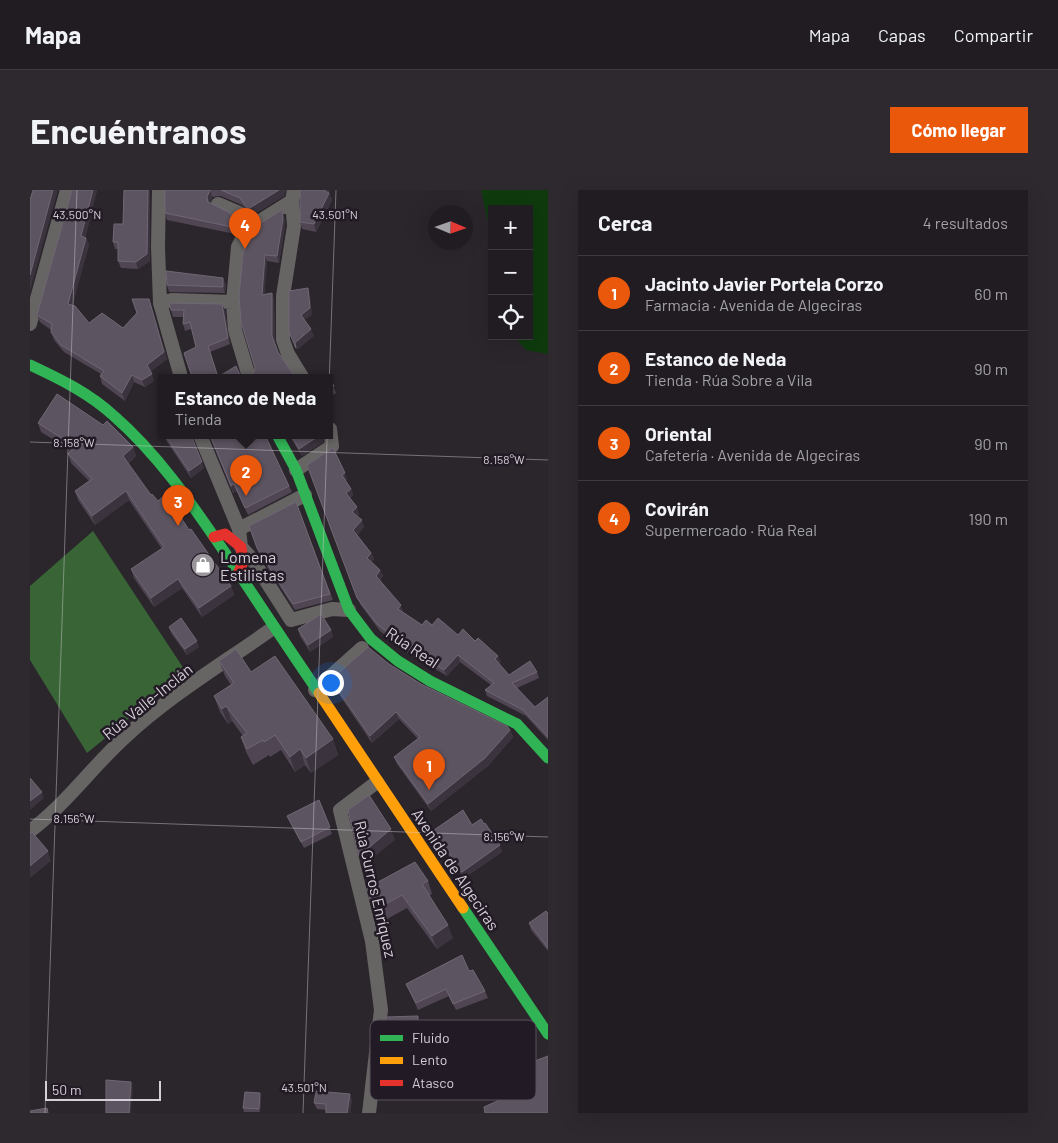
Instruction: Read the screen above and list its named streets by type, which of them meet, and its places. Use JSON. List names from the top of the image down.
{
  "streets": {
    "main road": ["Rúa Real", "Avenida de Algeciras"],
    "street": ["Rúa Valle-Inclán", "Rúa Curros Enríquez"]
  },
  "crossings": [
    ["Rúa Valle-Inclán", "Avenida de Algeciras"],
    ["Avenida de Algeciras", "Rúa Curros Enríquez"]
  ],
  "places": {
    "shop": ["Lomena Estilistas"]
  },
  "legend": ["Fluido", "Lento", "Atasco"],
  "scale_bar": "50 m",
  "north": "right",
  "page": {
    "header": "Mapa",
    "nav": ["Mapa", "Capas", "Compartir"],
    "buttons": "Cómo llegar",
    "title": "Encuéntranos",
    "heading": ["Cerca", "4 resultados"],
    "map_buttons": ["+", "−"],
    "pins": [
      "4",
      "2",
      "3",
      "1"
    ],
    "list": [
      {
        "mark": "1",
        "name": "Jacinto Javier Portela Corzo",
        "note": "Farmacia · Avenida de Algeciras",
        "value": "60 m"
      },
      {
        "mark": "2",
        "name": "Estanco de Neda",
        "note": "Tienda · Rúa Sobre a Vila",
        "value": "90 m"
      },
      {
        "mark": "3",
        "name": "Oriental",
        "note": "Cafetería · Avenida de Algeciras",
        "value": "90 m"
      },
      {
        "mark": "4",
        "name": "Covirán",
        "note": "Supermercado · Rúa Real",
        "value": "190 m"
      }
    ],
    "popup": ["Estanco de Neda", "Tienda"],
    "scale": "50 m"
  },
  "coordinates": [
    "43.500°N",
    "43.501°N",
    "8.158°W",
    "8.156°W"
  ]
}
